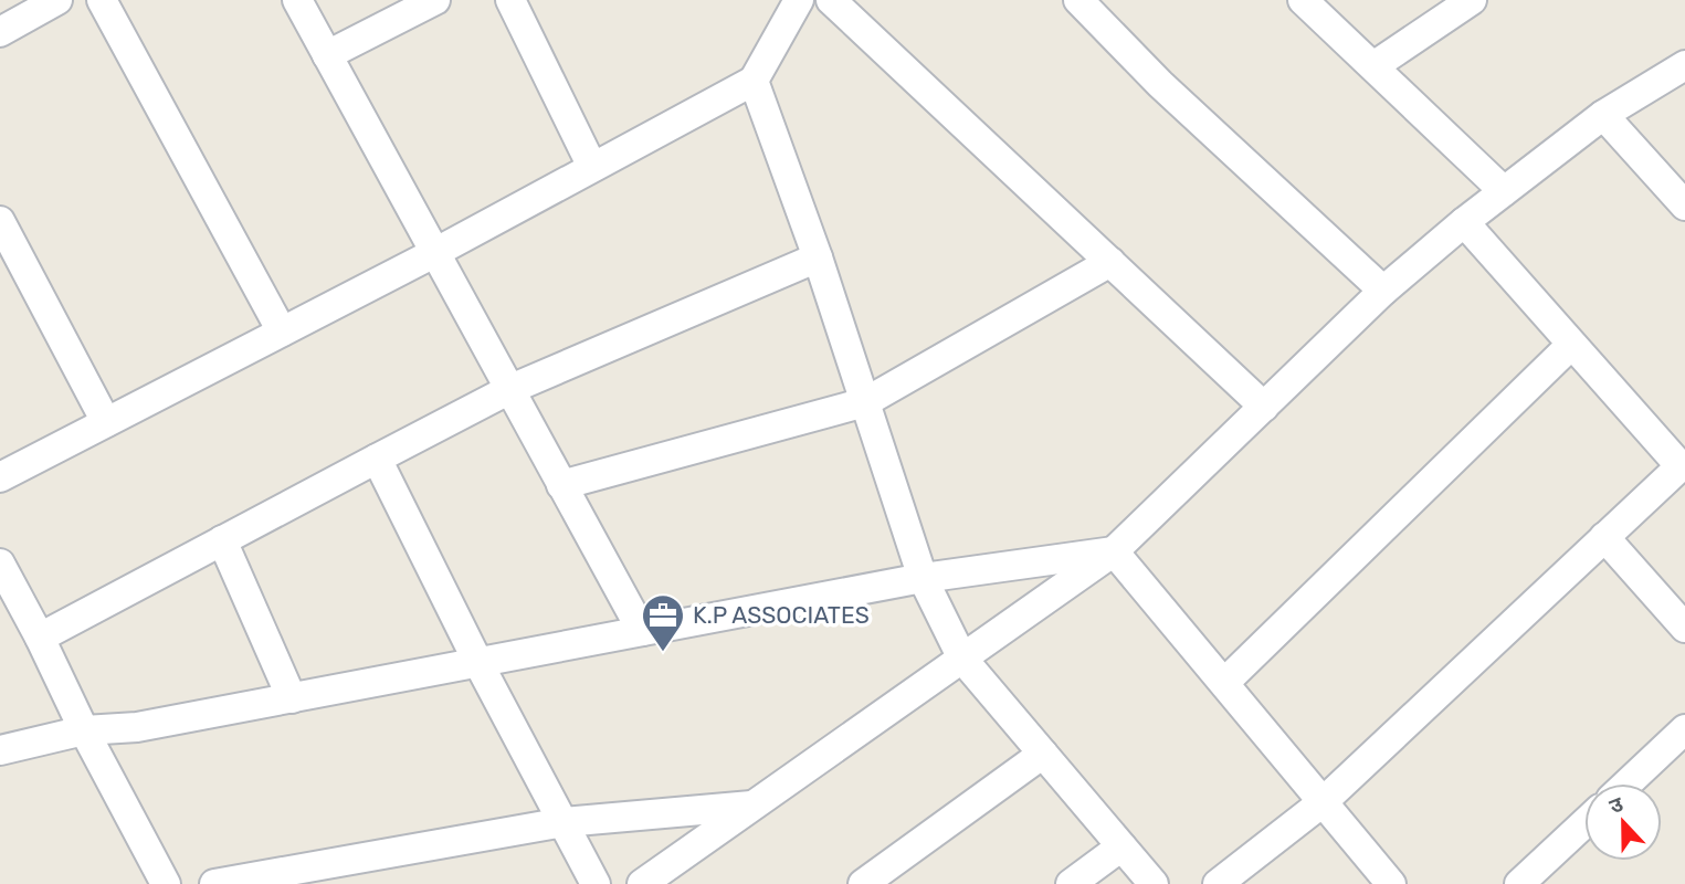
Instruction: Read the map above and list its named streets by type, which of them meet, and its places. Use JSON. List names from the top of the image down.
{
  "places": {
    "office": ["K.P ASSOCIATES"]
  },
  "north": "top"
}
